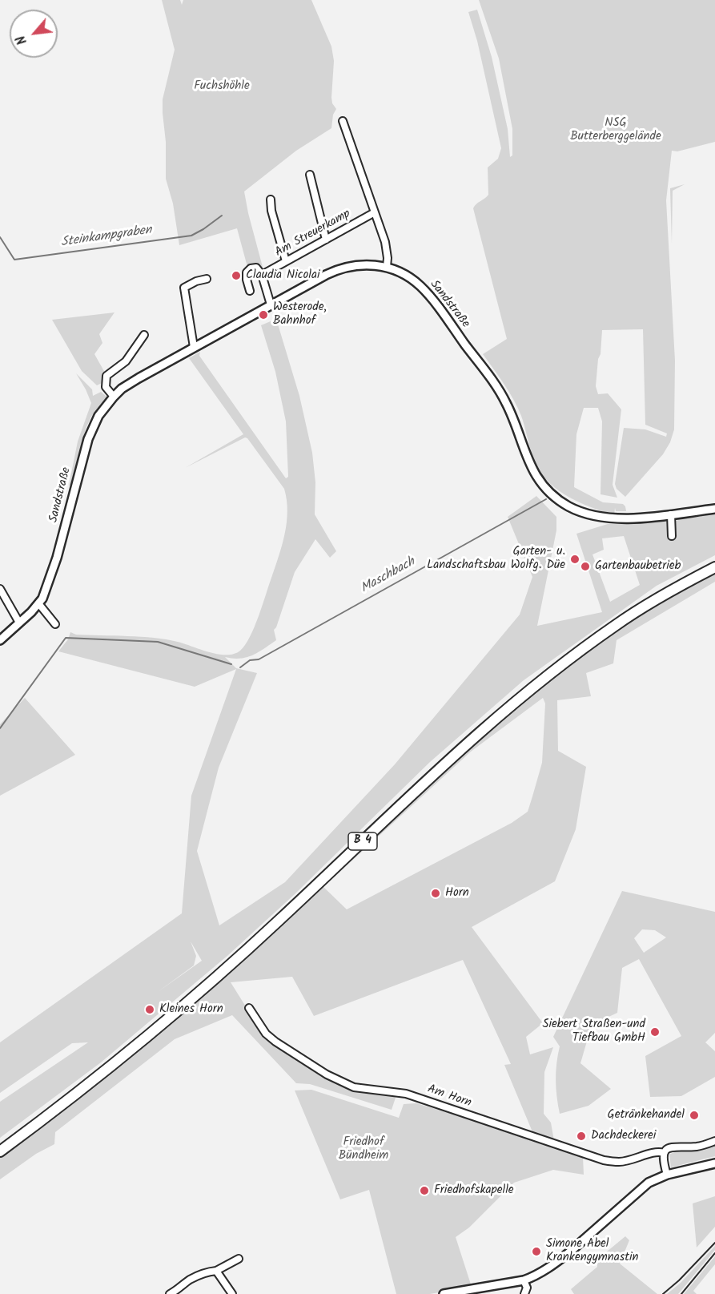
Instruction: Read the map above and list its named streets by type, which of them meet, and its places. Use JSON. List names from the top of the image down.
{
  "streets": {
    "highway": ["B 4"],
    "street": ["Am Streuerkamp", "Sandstraße", "Am Horn"]
  },
  "water": ["Steinkampgraben", "Maschbach"],
  "parks": ["Fuchshöhle", "NSG Butterberggelände", "Friedhof Bündheim"],
  "places": [
    "Claudia Nicolai",
    "Westerode, Bahnhof",
    "Garten- u. Landschaftsbau Wolfg. Düe",
    "Gartenbaubetrieb",
    "Horn",
    "Kleines Horn",
    "Siebert Straßen-und Tiefbau GmbH",
    "Getränkehandel",
    "Dachdeckerei",
    "Friedhofskapelle",
    "Simone Abel Krankengymnastin"
  ],
  "north": "bottom left"
}
